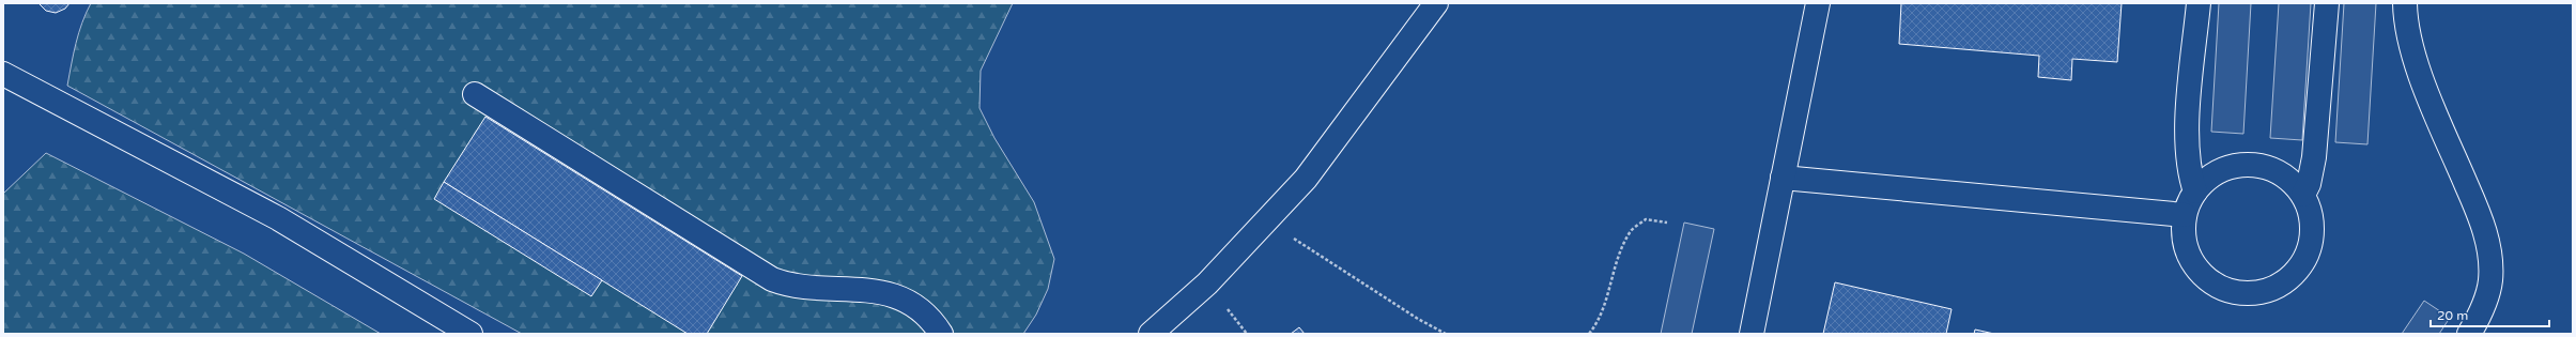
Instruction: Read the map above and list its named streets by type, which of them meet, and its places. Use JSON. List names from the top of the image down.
{
  "scale_bar": "20 m"
}
